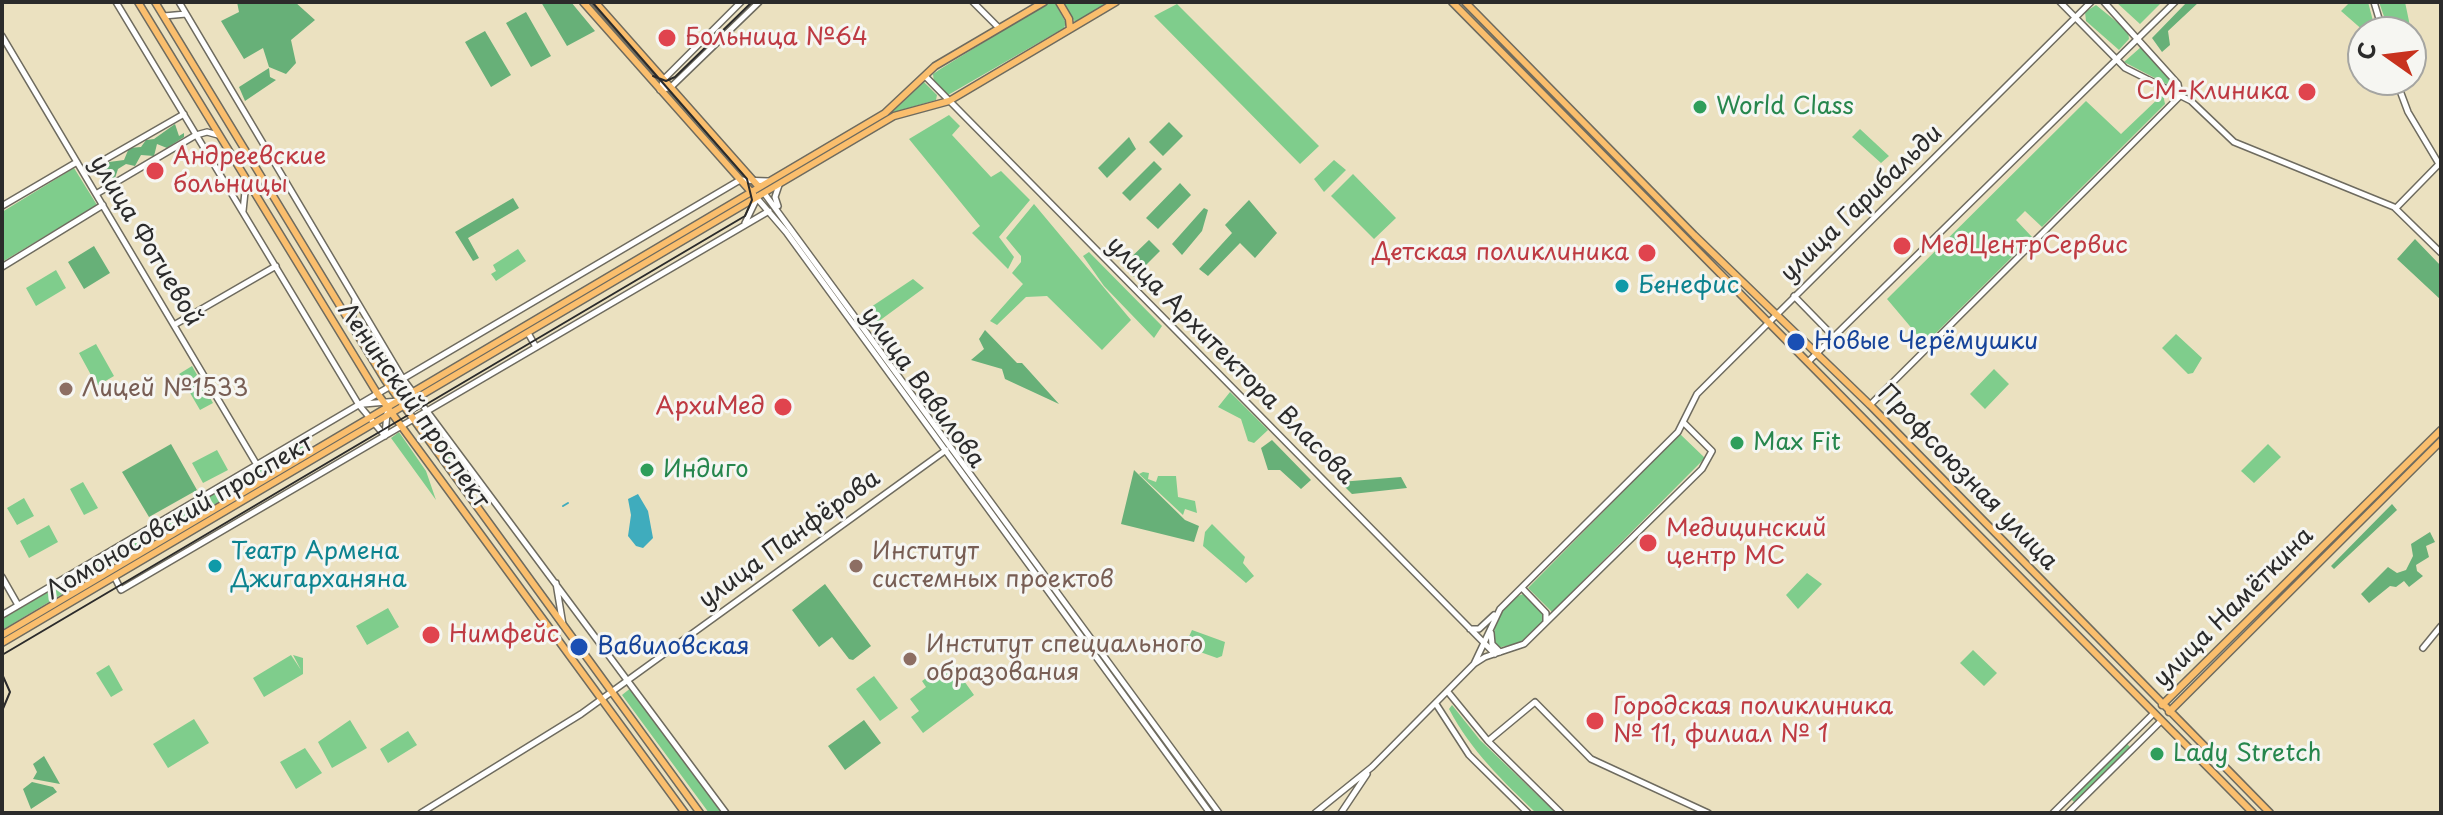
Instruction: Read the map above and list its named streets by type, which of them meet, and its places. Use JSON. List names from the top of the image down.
{
  "streets": {
    "main road": [
      "улица Вавилова",
      "Ленинский проспект",
      "Профсоюзная улица",
      "Ломоносовский проспект",
      "улица Намёткина"
    ],
    "street": [
      "улица Гарибальди",
      "улица Фотиевой",
      "улица Архитектора Власова",
      "улица Панфёрова"
    ]
  },
  "crossings": [
    ["улица Гарибальди", "улица Архитектора Власова"],
    ["улица Гарибальди", "Профсоюзная улица"],
    ["улица Вавилова", "улица Панфёрова"],
    ["Ленинский проспект", "улица Панфёрова"],
    ["Профсоюзная улица", "улица Намёткина"]
  ],
  "places": [
    "Больница №64",
    "СМ-Клиника",
    "World Class",
    "Андреевские больницы",
    "МедЦентрСервис",
    "Детская поликлиника",
    "Бенефис",
    "Новые Черёмушки",
    "Лицей №1533",
    "АрхиМед",
    "Max Fit",
    "Индиго",
    "Медицинский центр МС",
    "Театр Армена Джигарханяна",
    "Институт системных проектов",
    "Нимфейс",
    "Вавиловская",
    "Институт специального образования",
    "Городская поликлиника № 11, филиал № 1",
    "Lady Stretch"
  ],
  "north": "left"
}
